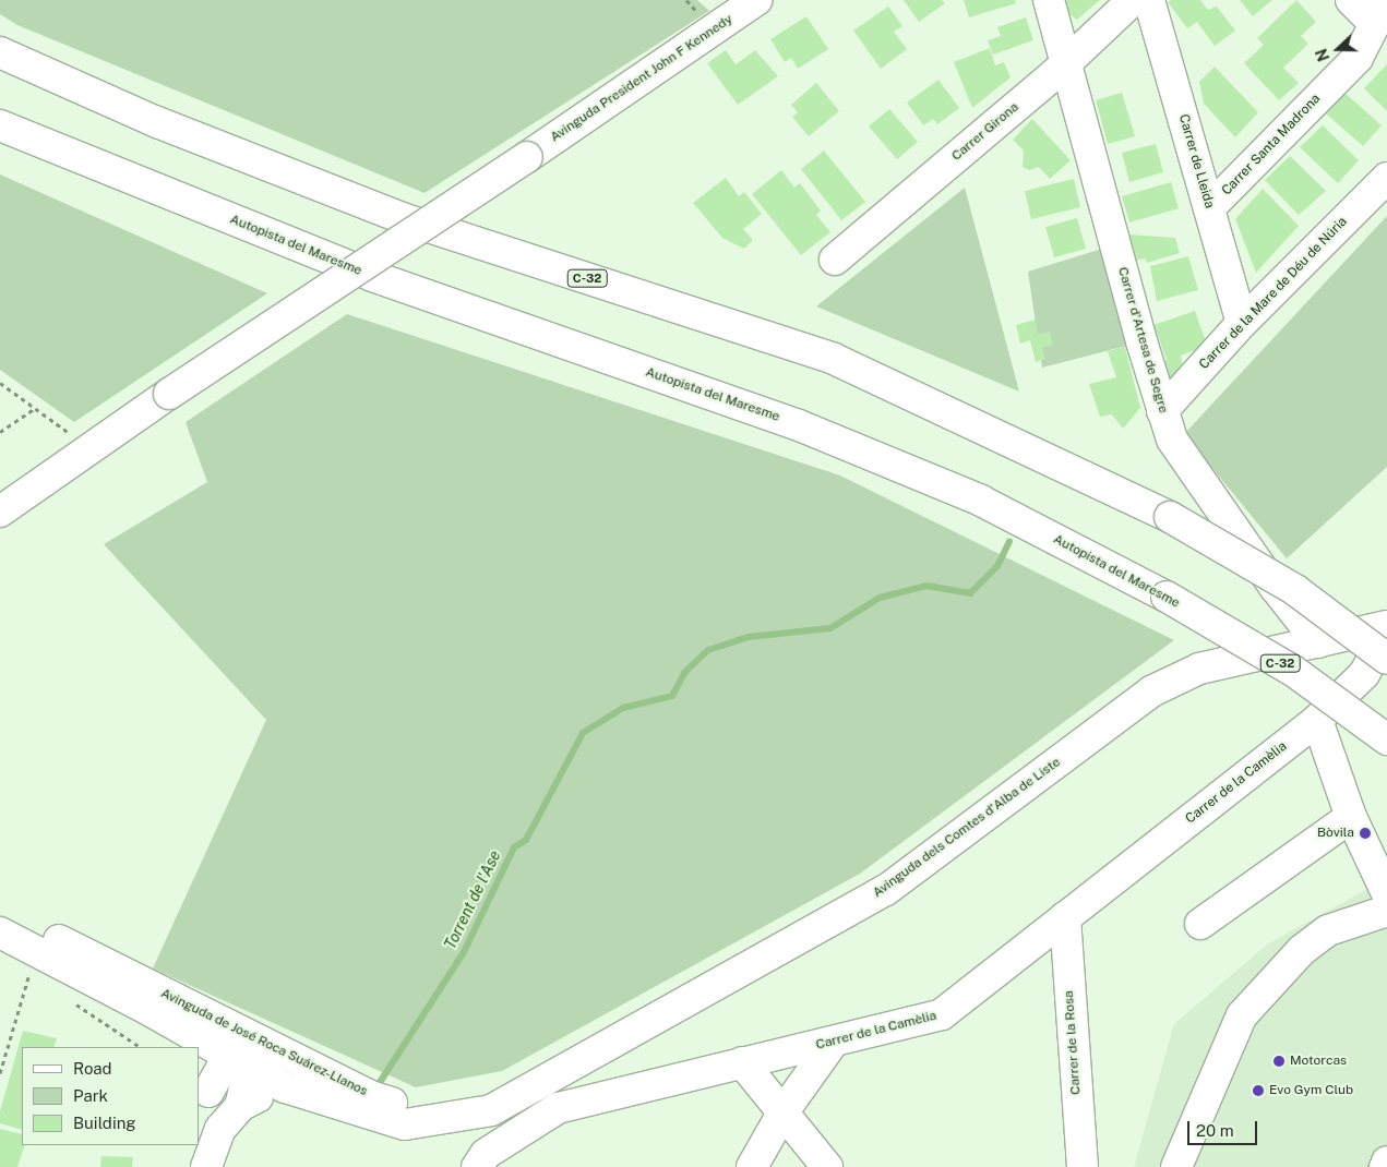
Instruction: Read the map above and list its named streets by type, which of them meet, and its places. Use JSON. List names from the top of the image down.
{
  "streets": {
    "main road": [
      "Avinguda President John F Kennedy",
      "Carrer Girona",
      "Carrer Santa Madrona",
      "Carrer de Lleida",
      "Autopista del Maresme",
      "C-32",
      "Carrer de la Mare de Déu de Núria",
      "Carrer d'Artesa de Segre",
      "Carrer de la Camèlia",
      "Avinguda dels Comtes d'Alba de Liste",
      "Avinguda de José Roca Suárez-Llanos",
      "Carrer de la Rosa"
    ]
  },
  "crossings": [
    ["Carrer Girona", "Carrer d'Artesa de Segre"],
    ["Carrer Santa Madrona", "Carrer de Lleida"],
    ["Carrer de Lleida", "Carrer de la Mare de Déu de Núria"],
    ["Carrer de la Mare de Déu de Núria", "Carrer d'Artesa de Segre"],
    ["Carrer d'Artesa de Segre", "Avinguda dels Comtes d'Alba de Liste"],
    ["Carrer de la Camèlia", "Carrer de la Rosa"],
    ["Avinguda dels Comtes d'Alba de Liste", "Avinguda de José Roca Suárez-Llanos"]
  ],
  "water": ["Torrent de l'Ase"],
  "places": ["Bòvila", "Motorcas", "Evo Gym Club"],
  "legend": ["Road", "Park", "Building"],
  "scale_bar": "20 m",
  "north": "left"
}
